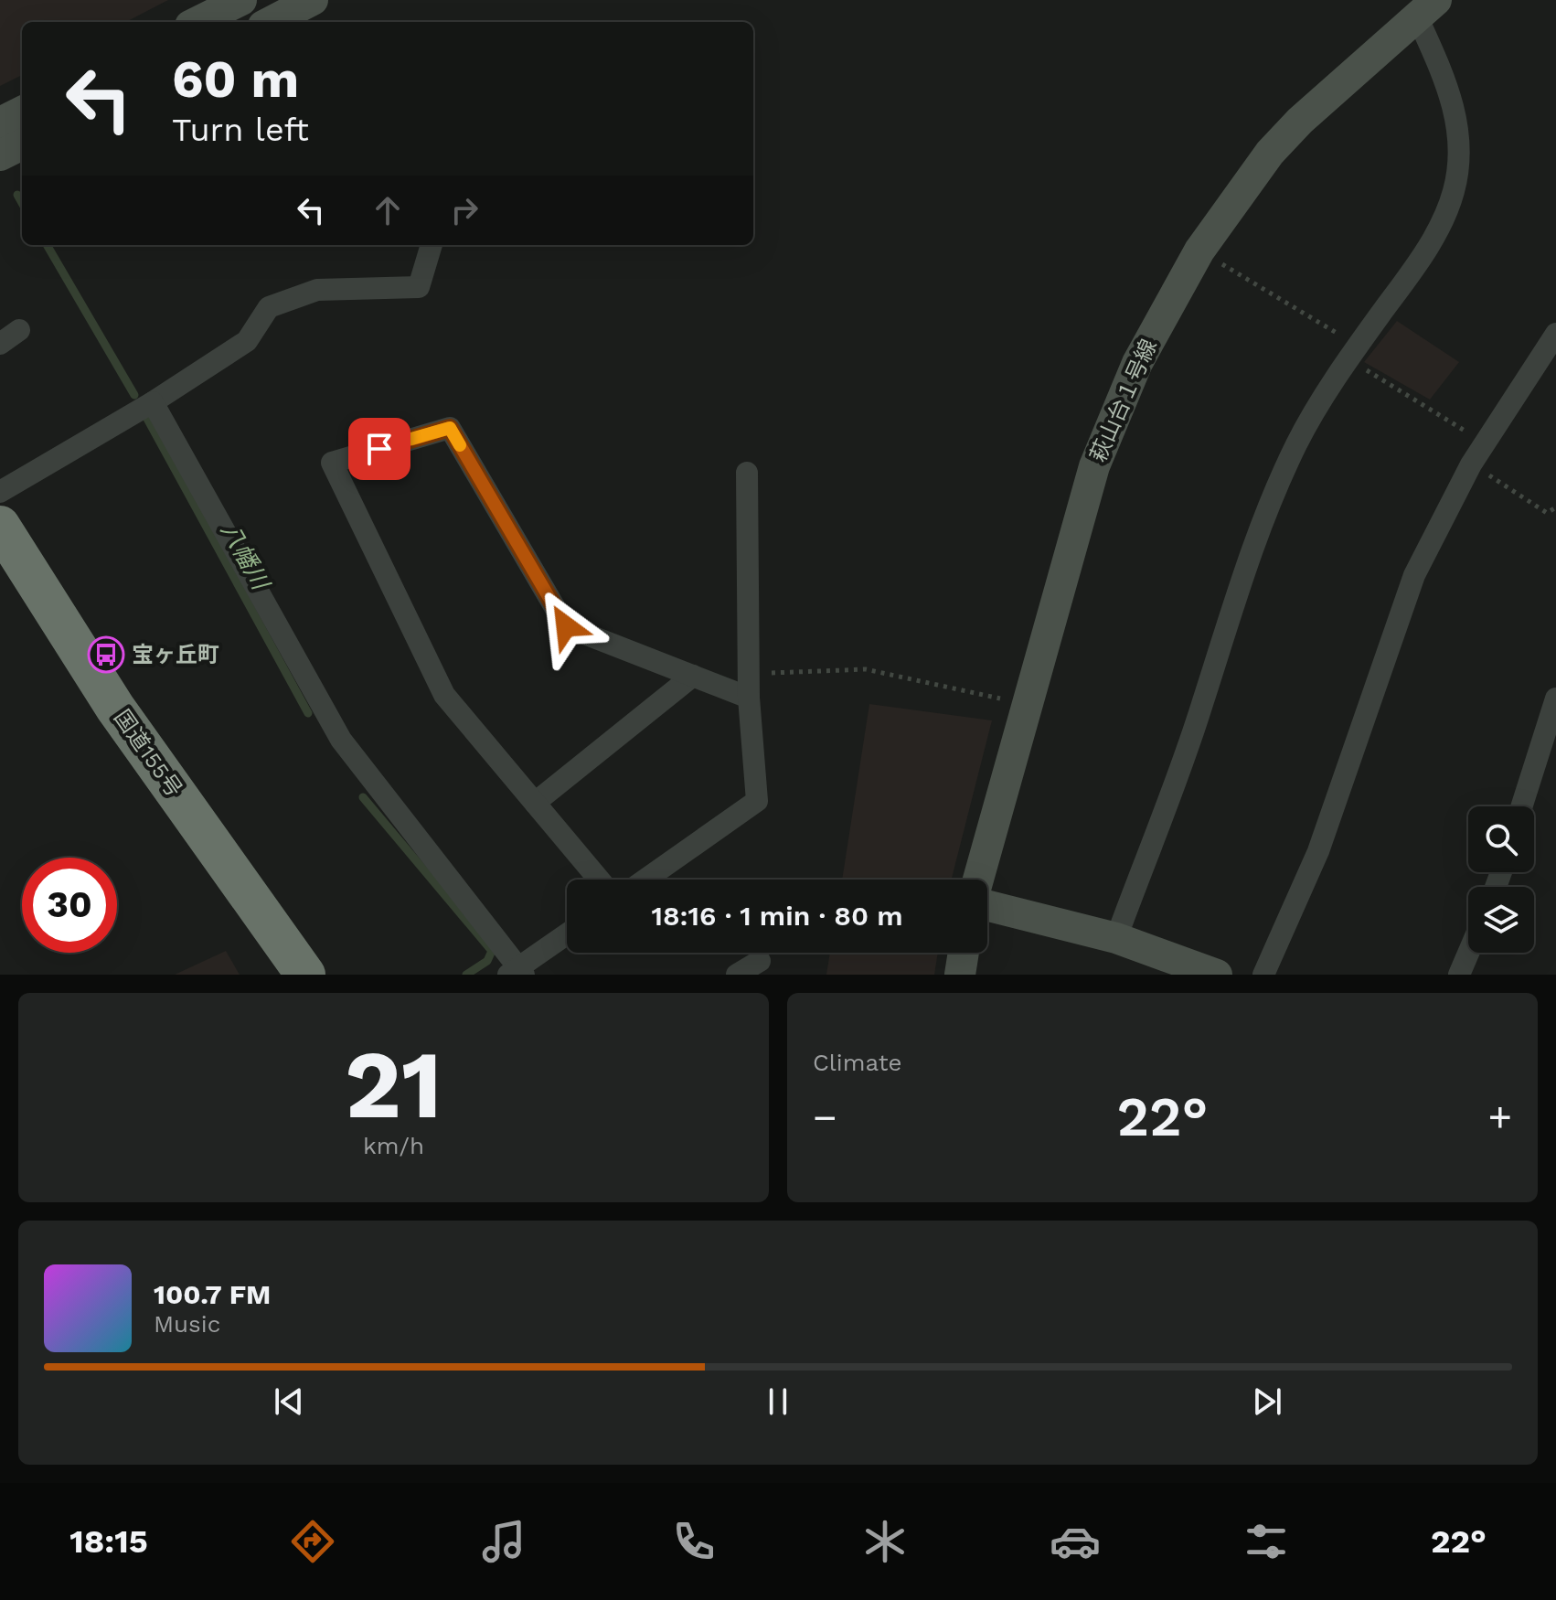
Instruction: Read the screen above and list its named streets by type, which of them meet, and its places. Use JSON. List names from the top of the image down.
{
  "streets": {
    "highway": ["国道155号"],
    "street": ["萩山台１号線"]
  },
  "water": ["八幡川"],
  "places": {
    "bus stop": ["宝ヶ丘町"]
  },
  "page": {
    "turn": ["60 m", "Turn left"],
    "limit": "30",
    "trip": "18:16 · 1 min · 80 m",
    "tile": [
      ["21", "km/h"],
      "Climate"
    ],
    "heat": ["−", "22°", "+"],
    "song": ["100.7 FM", "Music"],
    "tabs": ["18:15", "22°"]
  }
}
